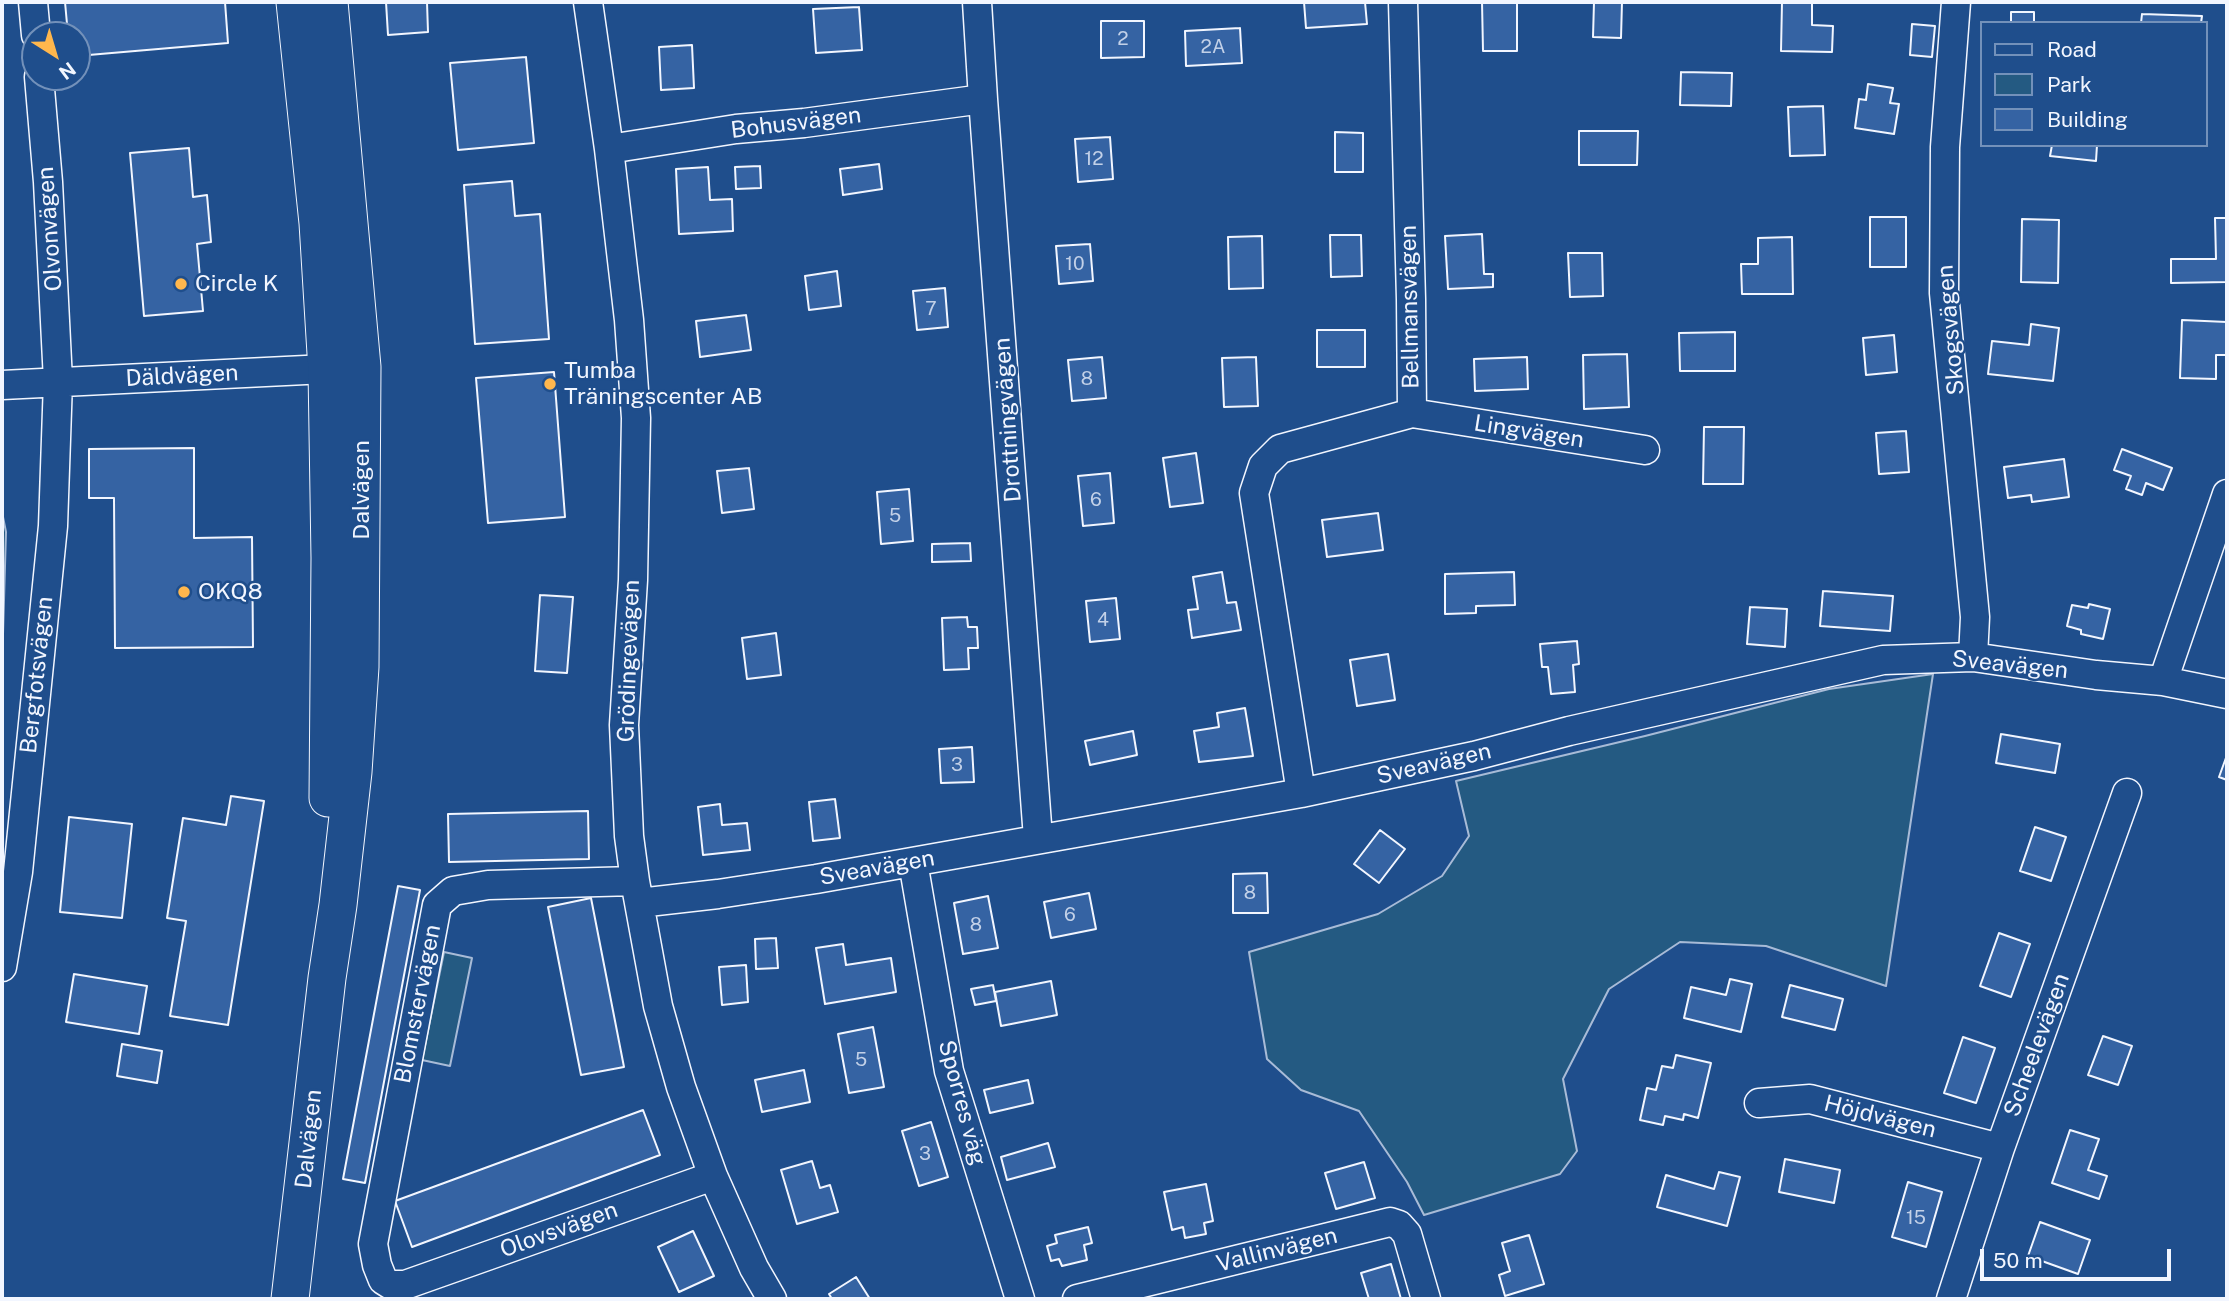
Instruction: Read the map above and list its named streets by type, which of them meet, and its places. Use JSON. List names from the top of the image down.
{
  "streets": {
    "main road": ["Dalvägen"],
    "street": [
      "Bohusvägen",
      "Olvonvägen",
      "Bellmansvägen",
      "Skogsvägen",
      "Däldvägen",
      "Drottningvägen",
      "Lingvägen",
      "Grödingevägen",
      "Sveavägen",
      "Bergfotsvägen",
      "Blomstervägen",
      "Scheelevägen",
      "Sporres väg",
      "Höjdvägen",
      "Olovsvägen",
      "Vallinvägen"
    ]
  },
  "crossings": [
    ["Bohusvägen", "Drottningvägen"],
    ["Bohusvägen", "Grödingevägen"],
    ["Olvonvägen", "Däldvägen"],
    ["Olvonvägen", "Bergfotsvägen"],
    ["Bellmansvägen", "Lingvägen"],
    ["Bellmansvägen", "Sveavägen"],
    ["Skogsvägen", "Sveavägen"],
    ["Däldvägen", "Dalvägen"],
    ["Däldvägen", "Bergfotsvägen"],
    ["Drottningvägen", "Sveavägen"],
    ["Grödingevägen", "Sveavägen"],
    ["Grödingevägen", "Blomstervägen"],
    ["Grödingevägen", "Olovsvägen"],
    ["Sveavägen", "Blomstervägen"],
    ["Sveavägen", "Sporres väg"],
    ["Blomstervägen", "Olovsvägen"],
    ["Scheelevägen", "Höjdvägen"]
  ],
  "places": ["Circle K", "Tumba Träningscenter AB", "OKQ8"],
  "house_numbers": [
    "2",
    "2A",
    "12",
    "10",
    "7",
    "8",
    "6",
    "5",
    "4",
    "3",
    "8",
    "6",
    "8",
    "5",
    "3",
    "15"
  ],
  "legend": ["Road", "Park", "Building"],
  "scale_bar": "50 m",
  "north": "bottom right"
}
